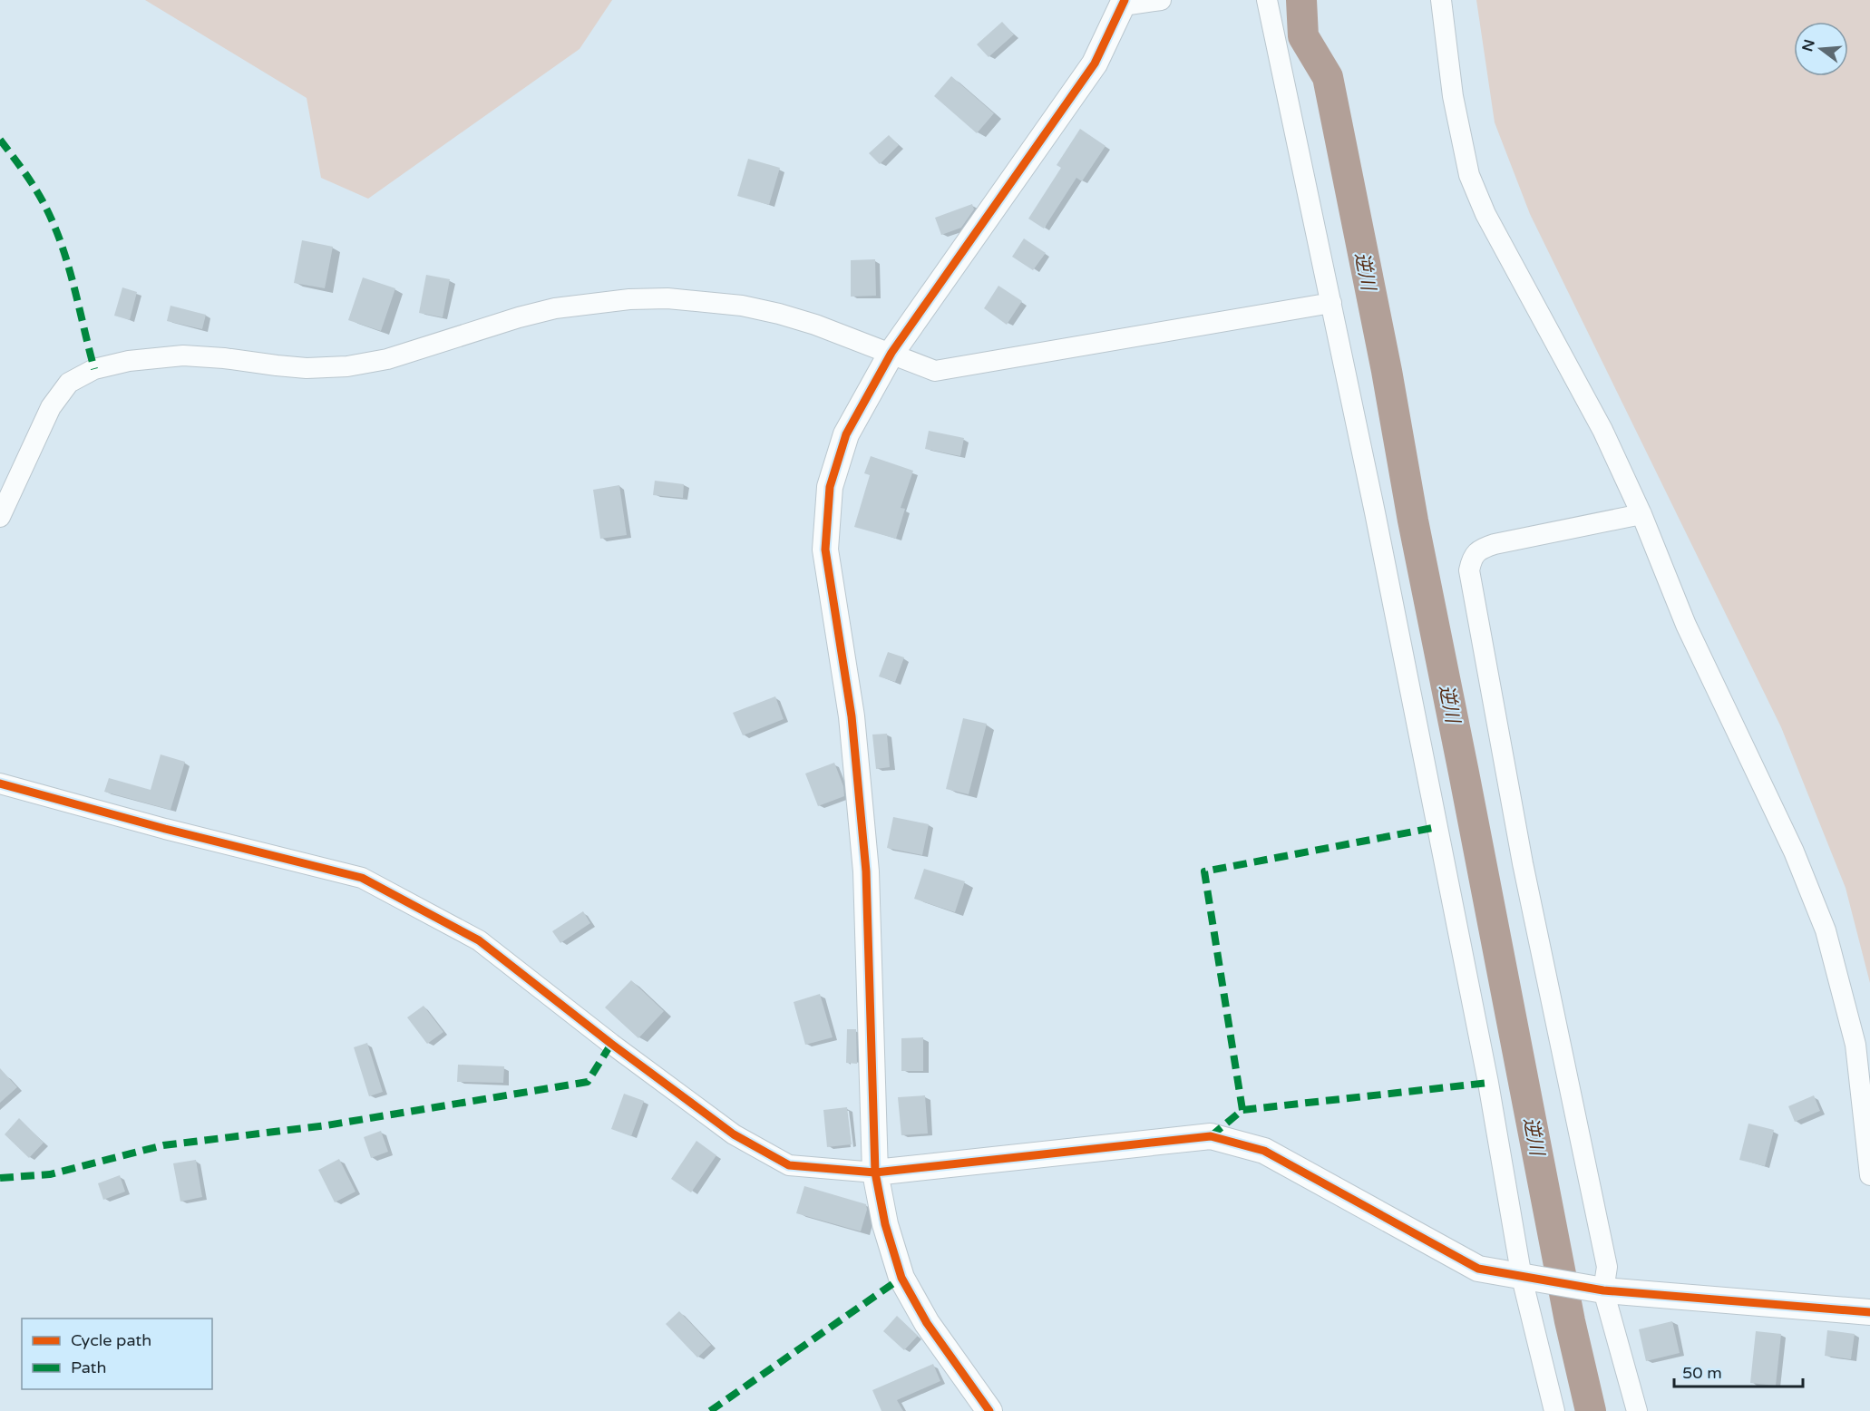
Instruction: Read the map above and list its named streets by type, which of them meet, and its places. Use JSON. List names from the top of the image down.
{
  "water": ["逆川"],
  "legend": ["Cycle path", "Path"],
  "scale_bar": "50 m",
  "north": "left"
}
